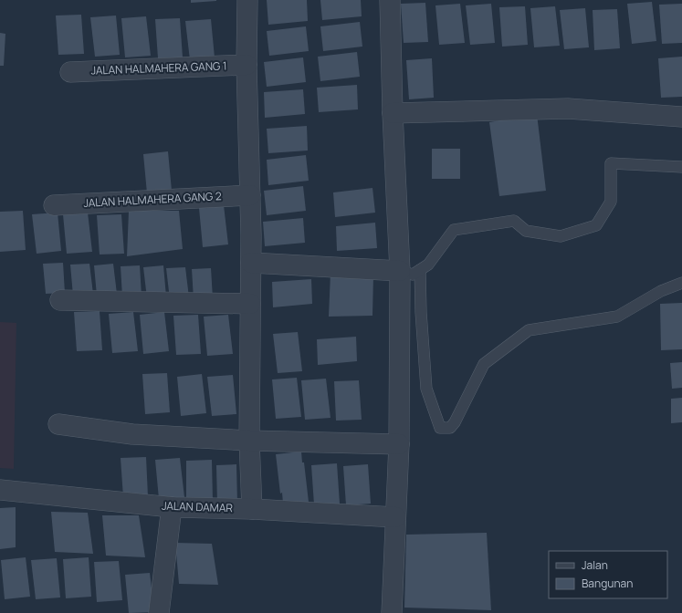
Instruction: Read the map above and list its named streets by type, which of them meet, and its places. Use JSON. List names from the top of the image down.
{
  "streets": {
    "street": ["JALAN HALMAHERA GANG 1", "JALAN HALMAHERA GANG 2", "JALAN DAMAR"]
  },
  "legend": ["Jalan", "Bangunan"]
}
